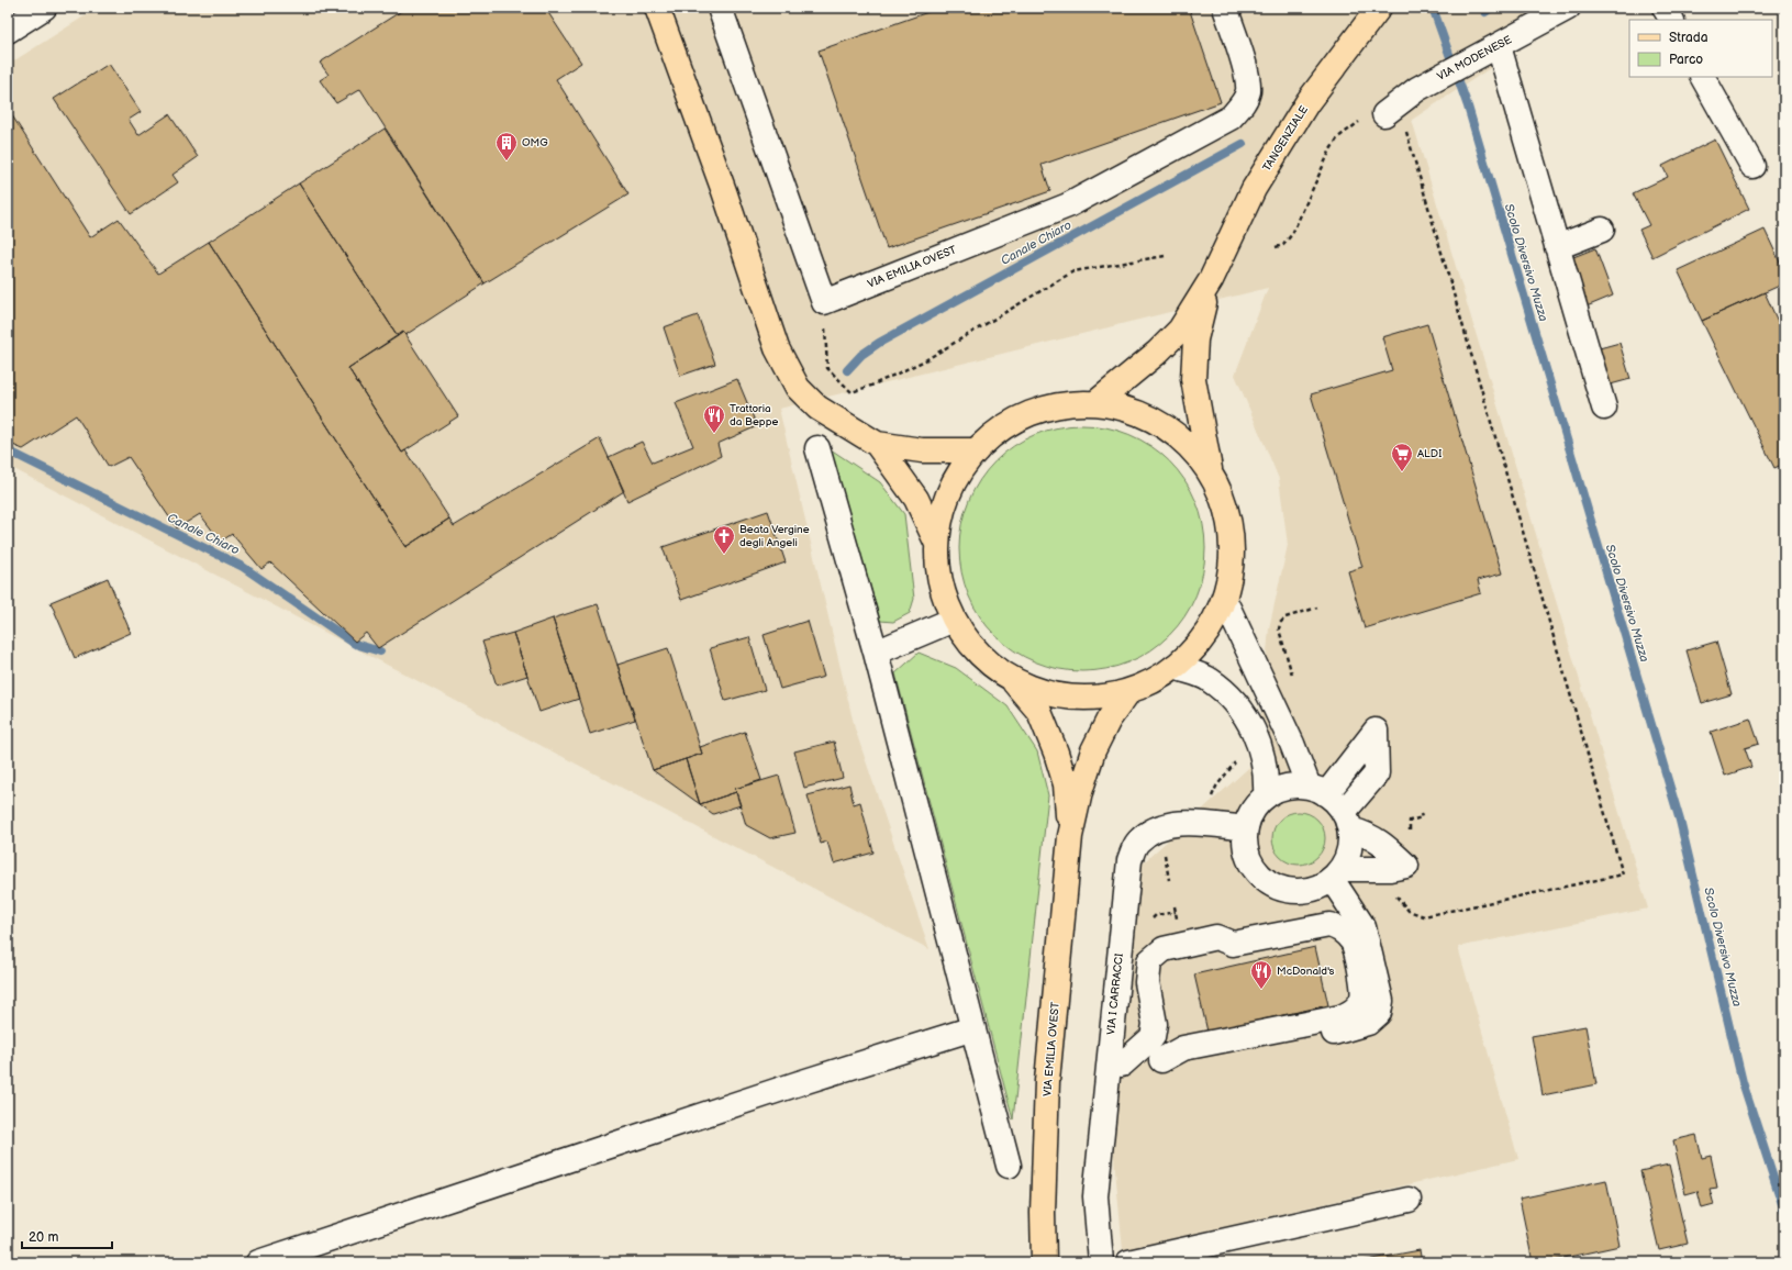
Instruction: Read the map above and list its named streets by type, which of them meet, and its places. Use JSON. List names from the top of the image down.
{
  "streets": {
    "main road": ["TANGENZIALE", "VIA EMILIA OVEST"],
    "street": ["VIA MODENESE", "VIA I CARRACCI"]
  },
  "water": ["Canale Chiaro", "Scolo Diversivo Muzza"],
  "places": {
    "building": ["OMG"],
    "restaurant": ["Trattoria da Beppe", "McDonald's"],
    "supermarket": ["ALDI"],
    "church": ["Beata Vergine degli Angeli"]
  },
  "legend": ["Strada", "Parco"],
  "scale_bar": "20 m"
}
